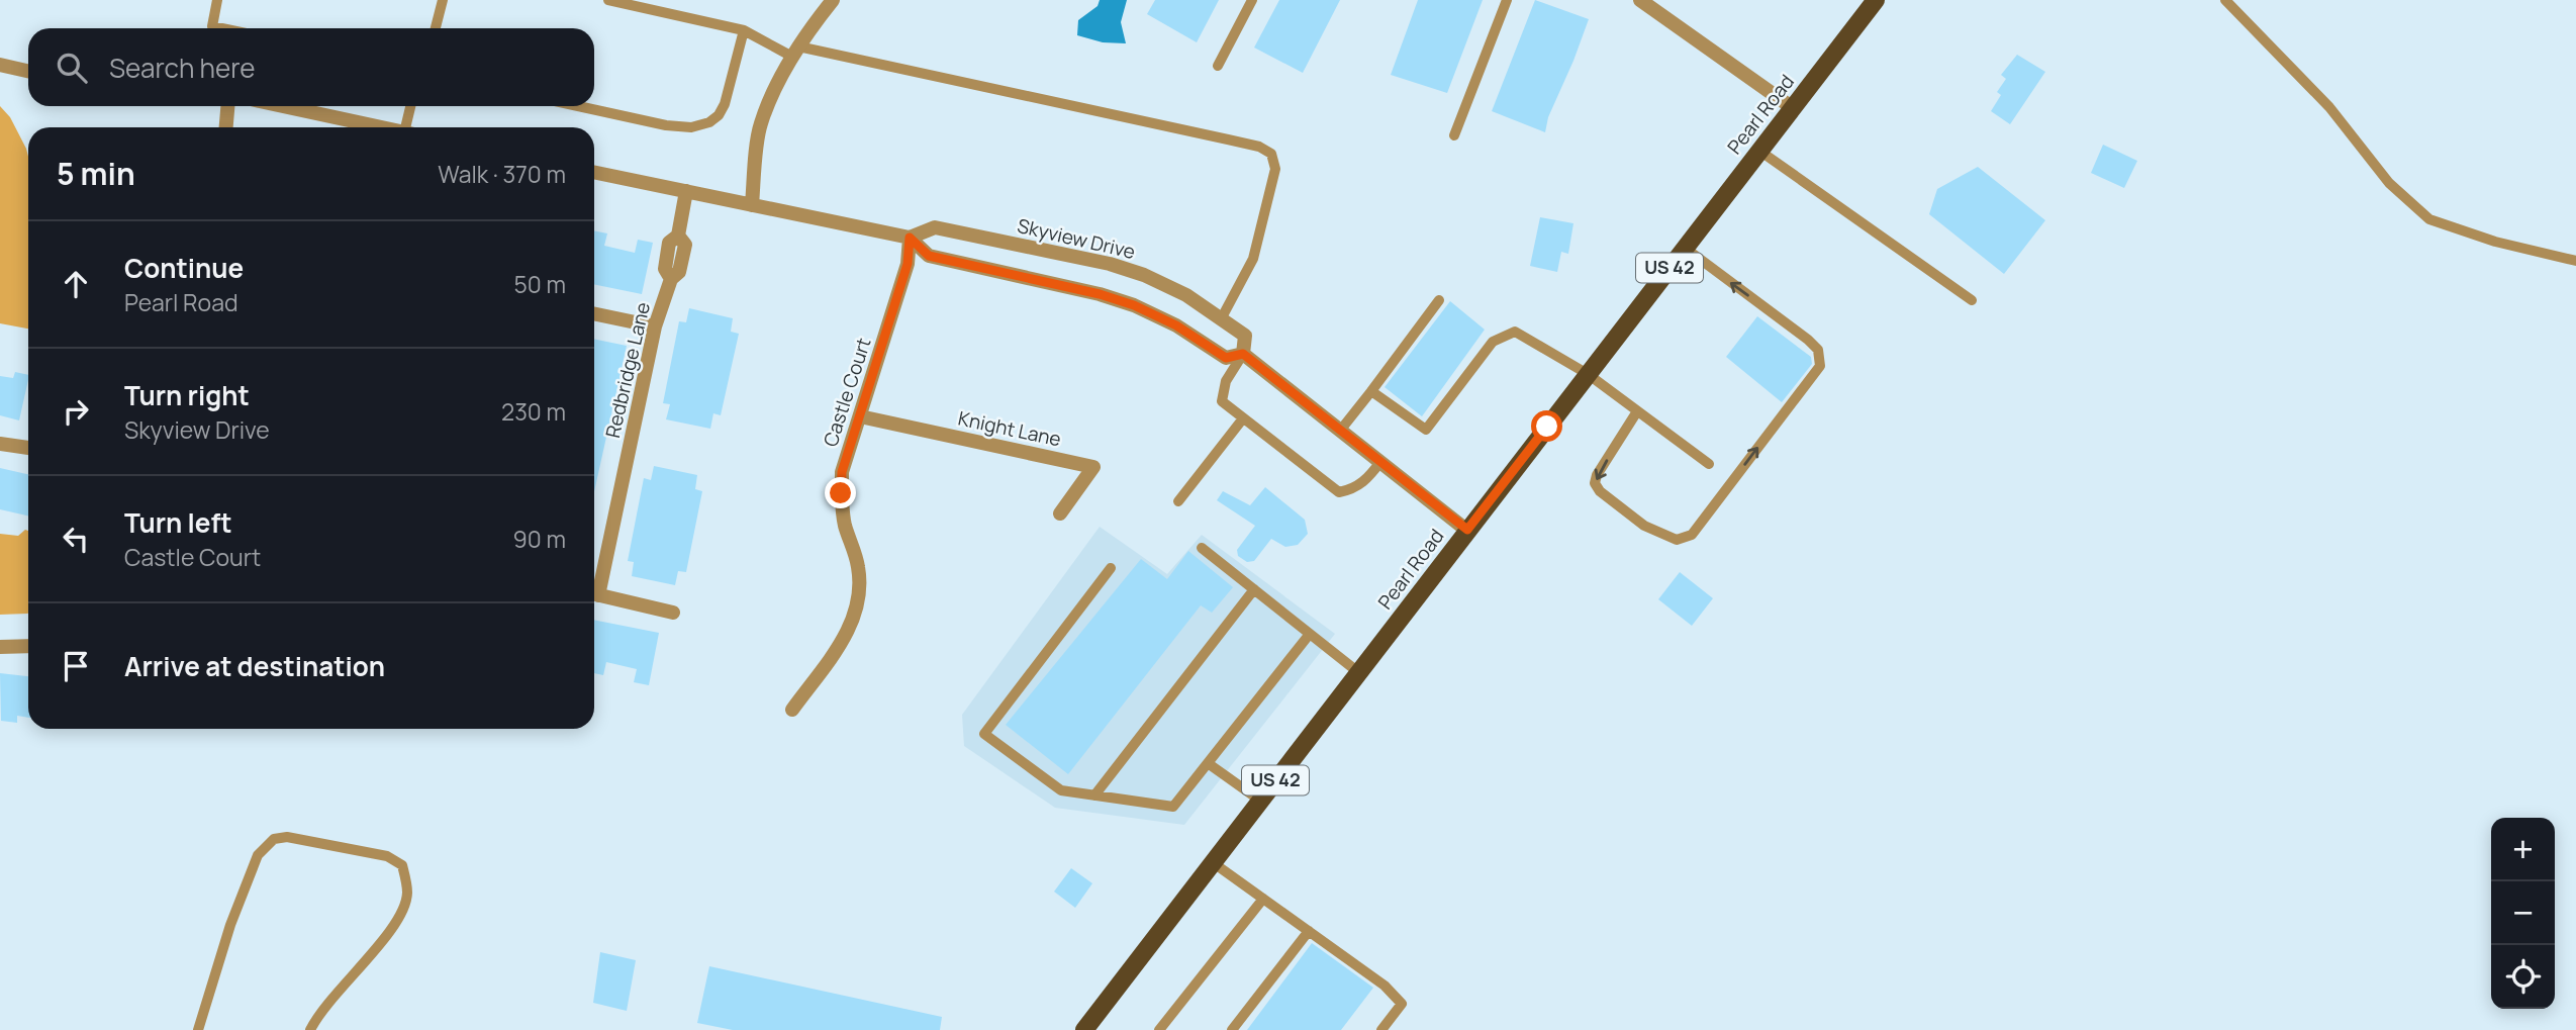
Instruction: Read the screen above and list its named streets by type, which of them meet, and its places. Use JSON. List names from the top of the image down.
{
  "streets": {
    "main road": ["Pearl Road", "US 42"],
    "street": [
      "Skyview Drive",
      "Redbridge Lane",
      "Castle Court",
      "Knight Lane"
    ]
  },
  "crossings": [
    ["Pearl Road", "Skyview Drive"],
    ["Skyview Drive", "Redbridge Lane"],
    ["Skyview Drive", "Castle Court"],
    ["Castle Court", "Knight Lane"]
  ],
  "page": {
    "search": "Search here",
    "heading": ["5 min", "Walk · 370 m"],
    "list": [
      ["Continue", "Pearl Road", "50 m"],
      ["Turn right", "Skyview Drive", "230 m"],
      ["Turn left", "Castle Court", "90 m"],
      "Arrive at destination"
    ],
    "map_buttons": ["+", "−"]
  }
}
